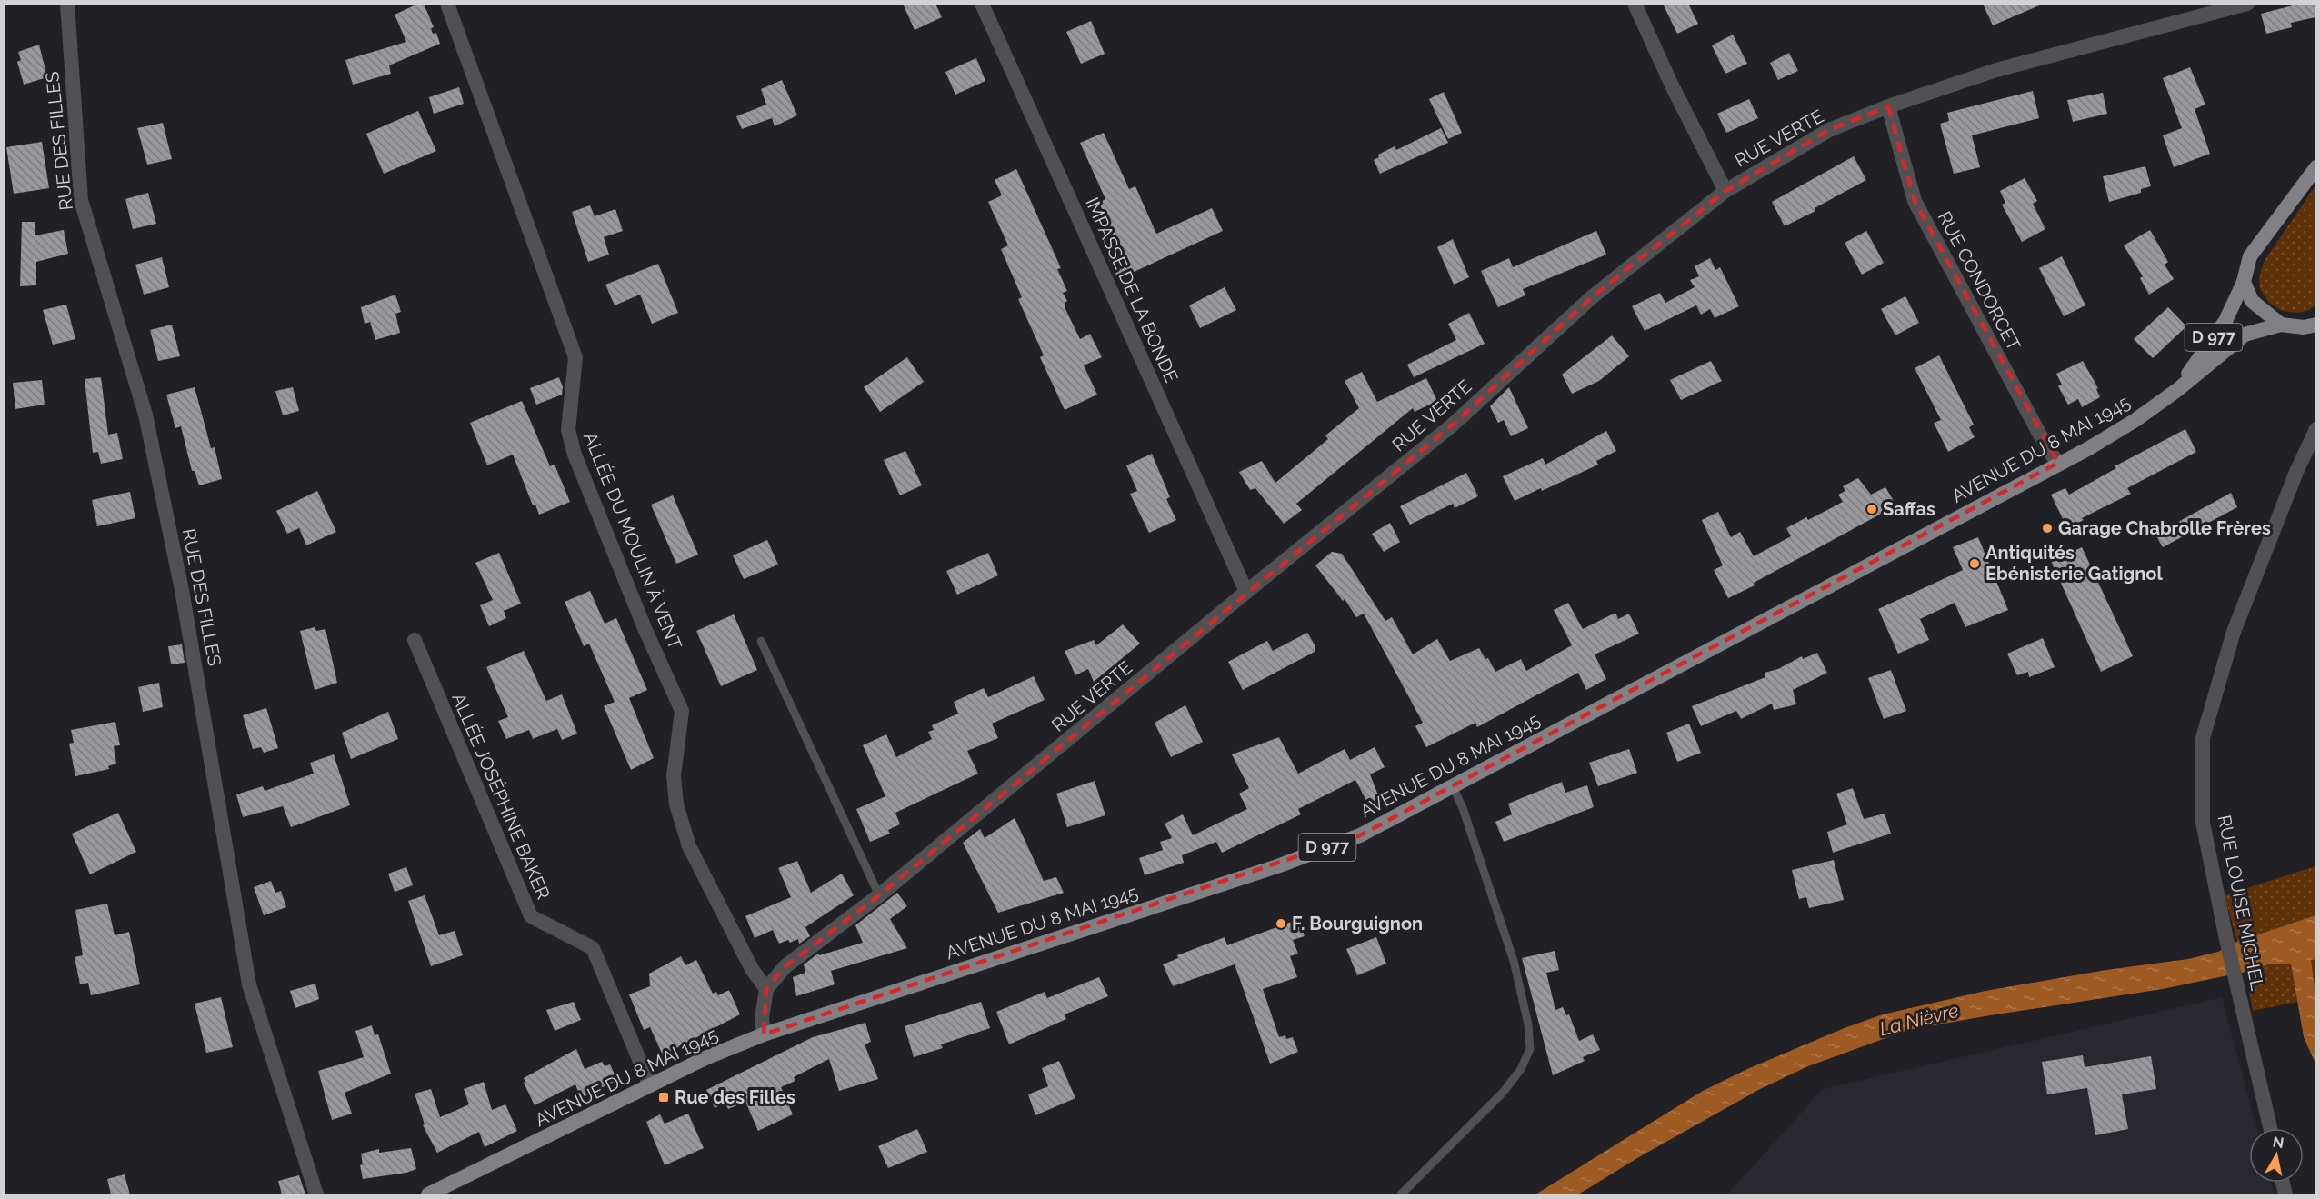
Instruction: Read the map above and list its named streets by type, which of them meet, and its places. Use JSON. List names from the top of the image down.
{
  "streets": {
    "main road": ["D 977", "AVENUE DU 8 MAI 1945"],
    "street": [
      "RUE VERTE",
      "RUE DES FILLES",
      "RUE CONDORCET",
      "IMPASSE DE LA BONDE",
      "ALLÉE DU MOULIN À VENT",
      "ALLÉE JOSÉPHINE BAKER",
      "RUE LOUISE MICHEL"
    ]
  },
  "crossings": [
    ["RUE VERTE", "RUE CONDORCET"],
    ["RUE VERTE", "IMPASSE DE LA BONDE"],
    ["RUE VERTE", "ALLÉE DU MOULIN À VENT"],
    ["RUE CONDORCET", "AVENUE DU 8 MAI 1945"],
    ["AVENUE DU 8 MAI 1945", "ALLÉE JOSÉPHINE BAKER"]
  ],
  "water": ["La Nièvre"],
  "places": {
    "other": [
      "Saffas",
      "Garage Chabrolle Frères",
      "Antiquités Ebénisterie Gatignol",
      "F. Bourguignon"
    ],
    "transit": ["Rue des Filles"]
  },
  "north": "top"
}
